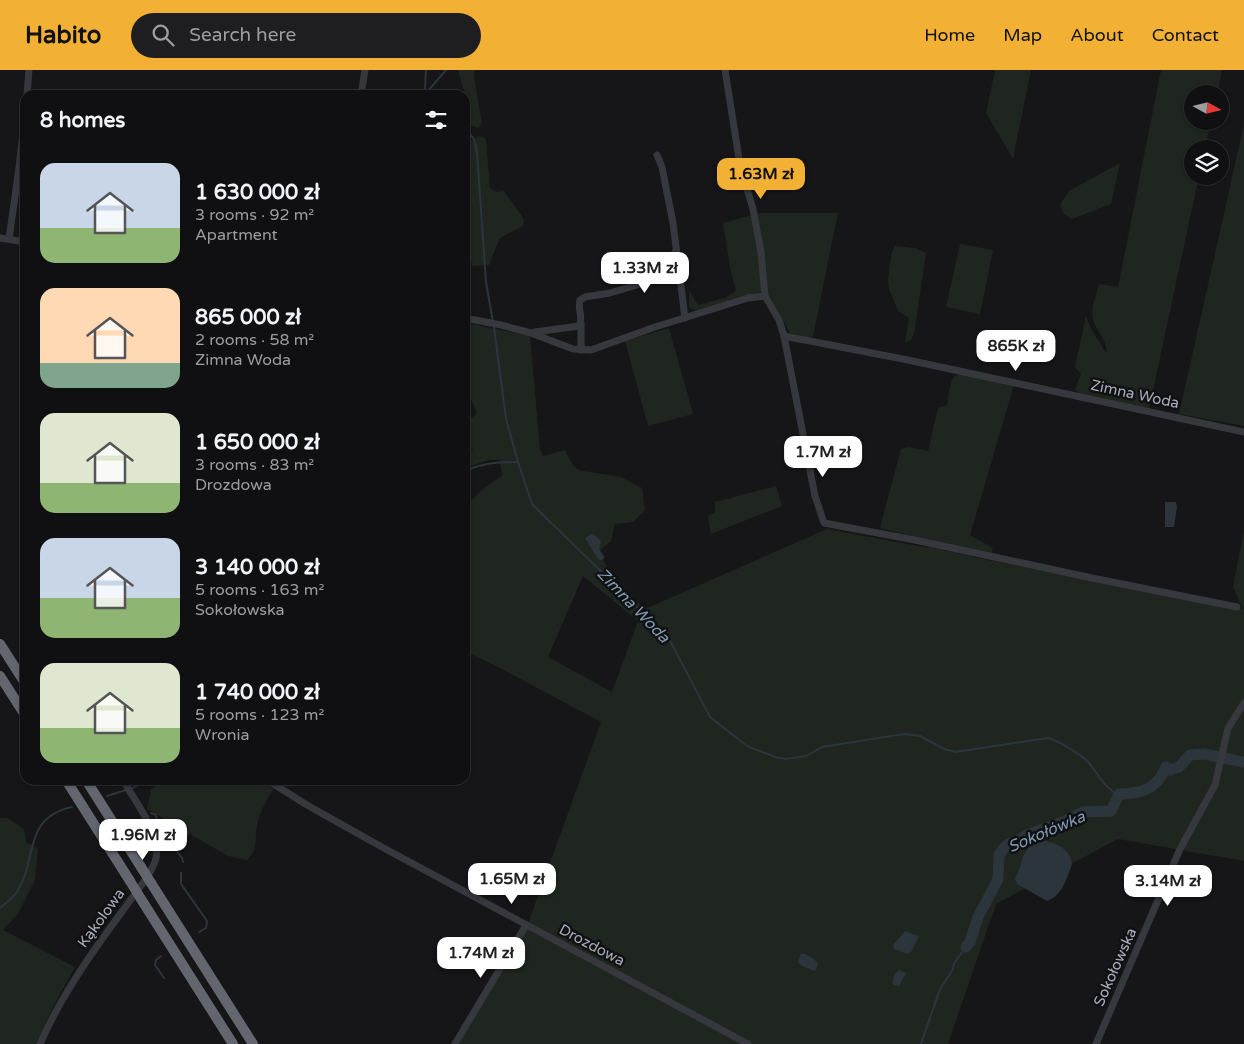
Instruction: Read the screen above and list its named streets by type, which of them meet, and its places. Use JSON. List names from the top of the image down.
{
  "streets": {
    "street": [
      "Zimna Woda",
      "Kąkolowa",
      "Drozdowa",
      "Sokołowska"
    ]
  },
  "water": ["Zimna Woda", "Sokołówka"],
  "north": "right",
  "page": {
    "header": "Habito",
    "search": "Search here",
    "nav": [
      "Home",
      "Map",
      "About",
      "Contact"
    ],
    "heading": "8 homes",
    "list": [
      {
        "name": "1 630 000 zł",
        "note": "3 rooms · 92 m² · Apartment"
      },
      {
        "name": "865 000 zł",
        "note": "2 rooms · 58 m² · Zimna Woda"
      },
      {
        "name": "1 650 000 zł",
        "note": "3 rooms · 83 m² · Drozdowa"
      },
      {
        "name": "3 140 000 zł",
        "note": "5 rooms · 163 m² · Sokołowska"
      },
      {
        "name": "1 740 000 zł",
        "note": "5 rooms · 123 m² · Wronia"
      }
    ],
    "price": [
      "1.63M zł",
      "1.33M zł",
      "865K zł",
      "1.7M zł",
      "1.96M zł",
      "1.65M zł",
      "3.14M zł",
      "1.74M zł"
    ]
  }
}
